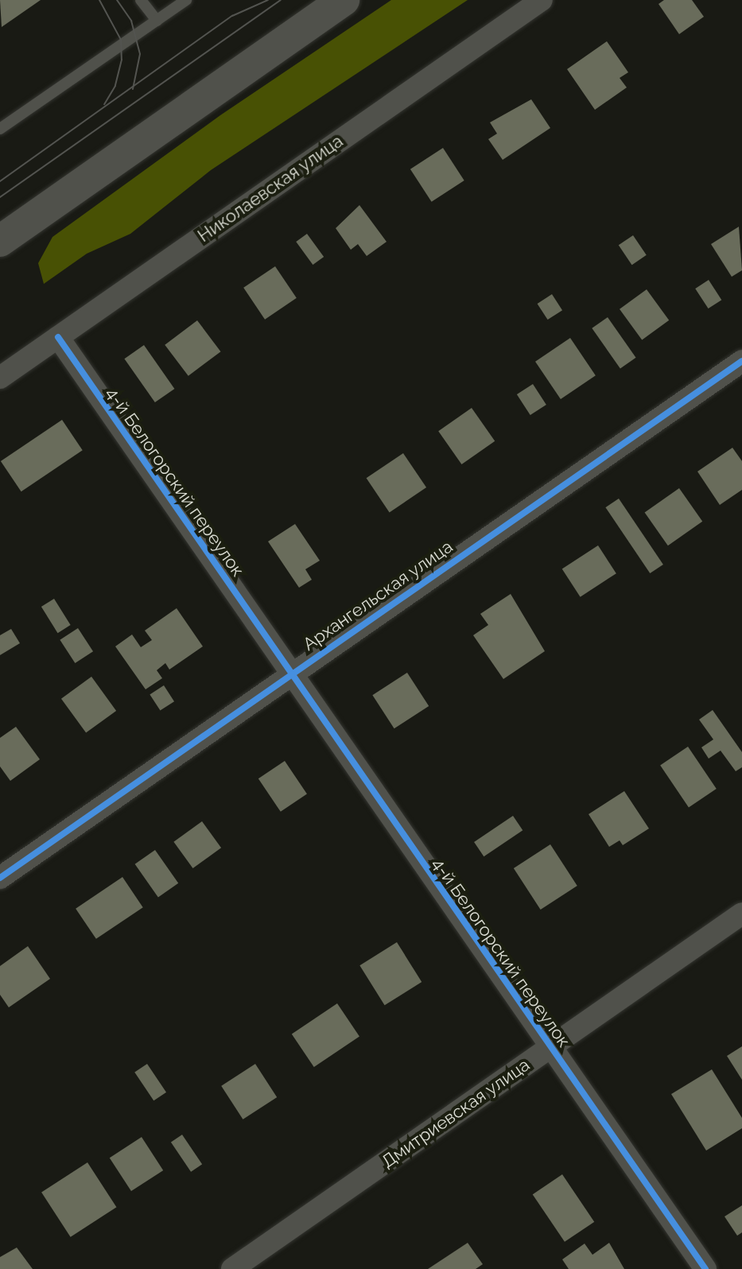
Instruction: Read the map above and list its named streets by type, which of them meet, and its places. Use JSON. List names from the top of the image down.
{
  "streets": {
    "street": [
      "Николаевская улица",
      "4-й Белогорский переулок",
      "Архангельская улица",
      "Дмитриевская улица"
    ]
  },
  "crossings": [
    ["Николаевская улица", "4-й Белогорский переулок"],
    ["4-й Белогорский переулок", "Архангельская улица"],
    ["4-й Белогорский переулок", "Дмитриевская улица"]
  ]
}
